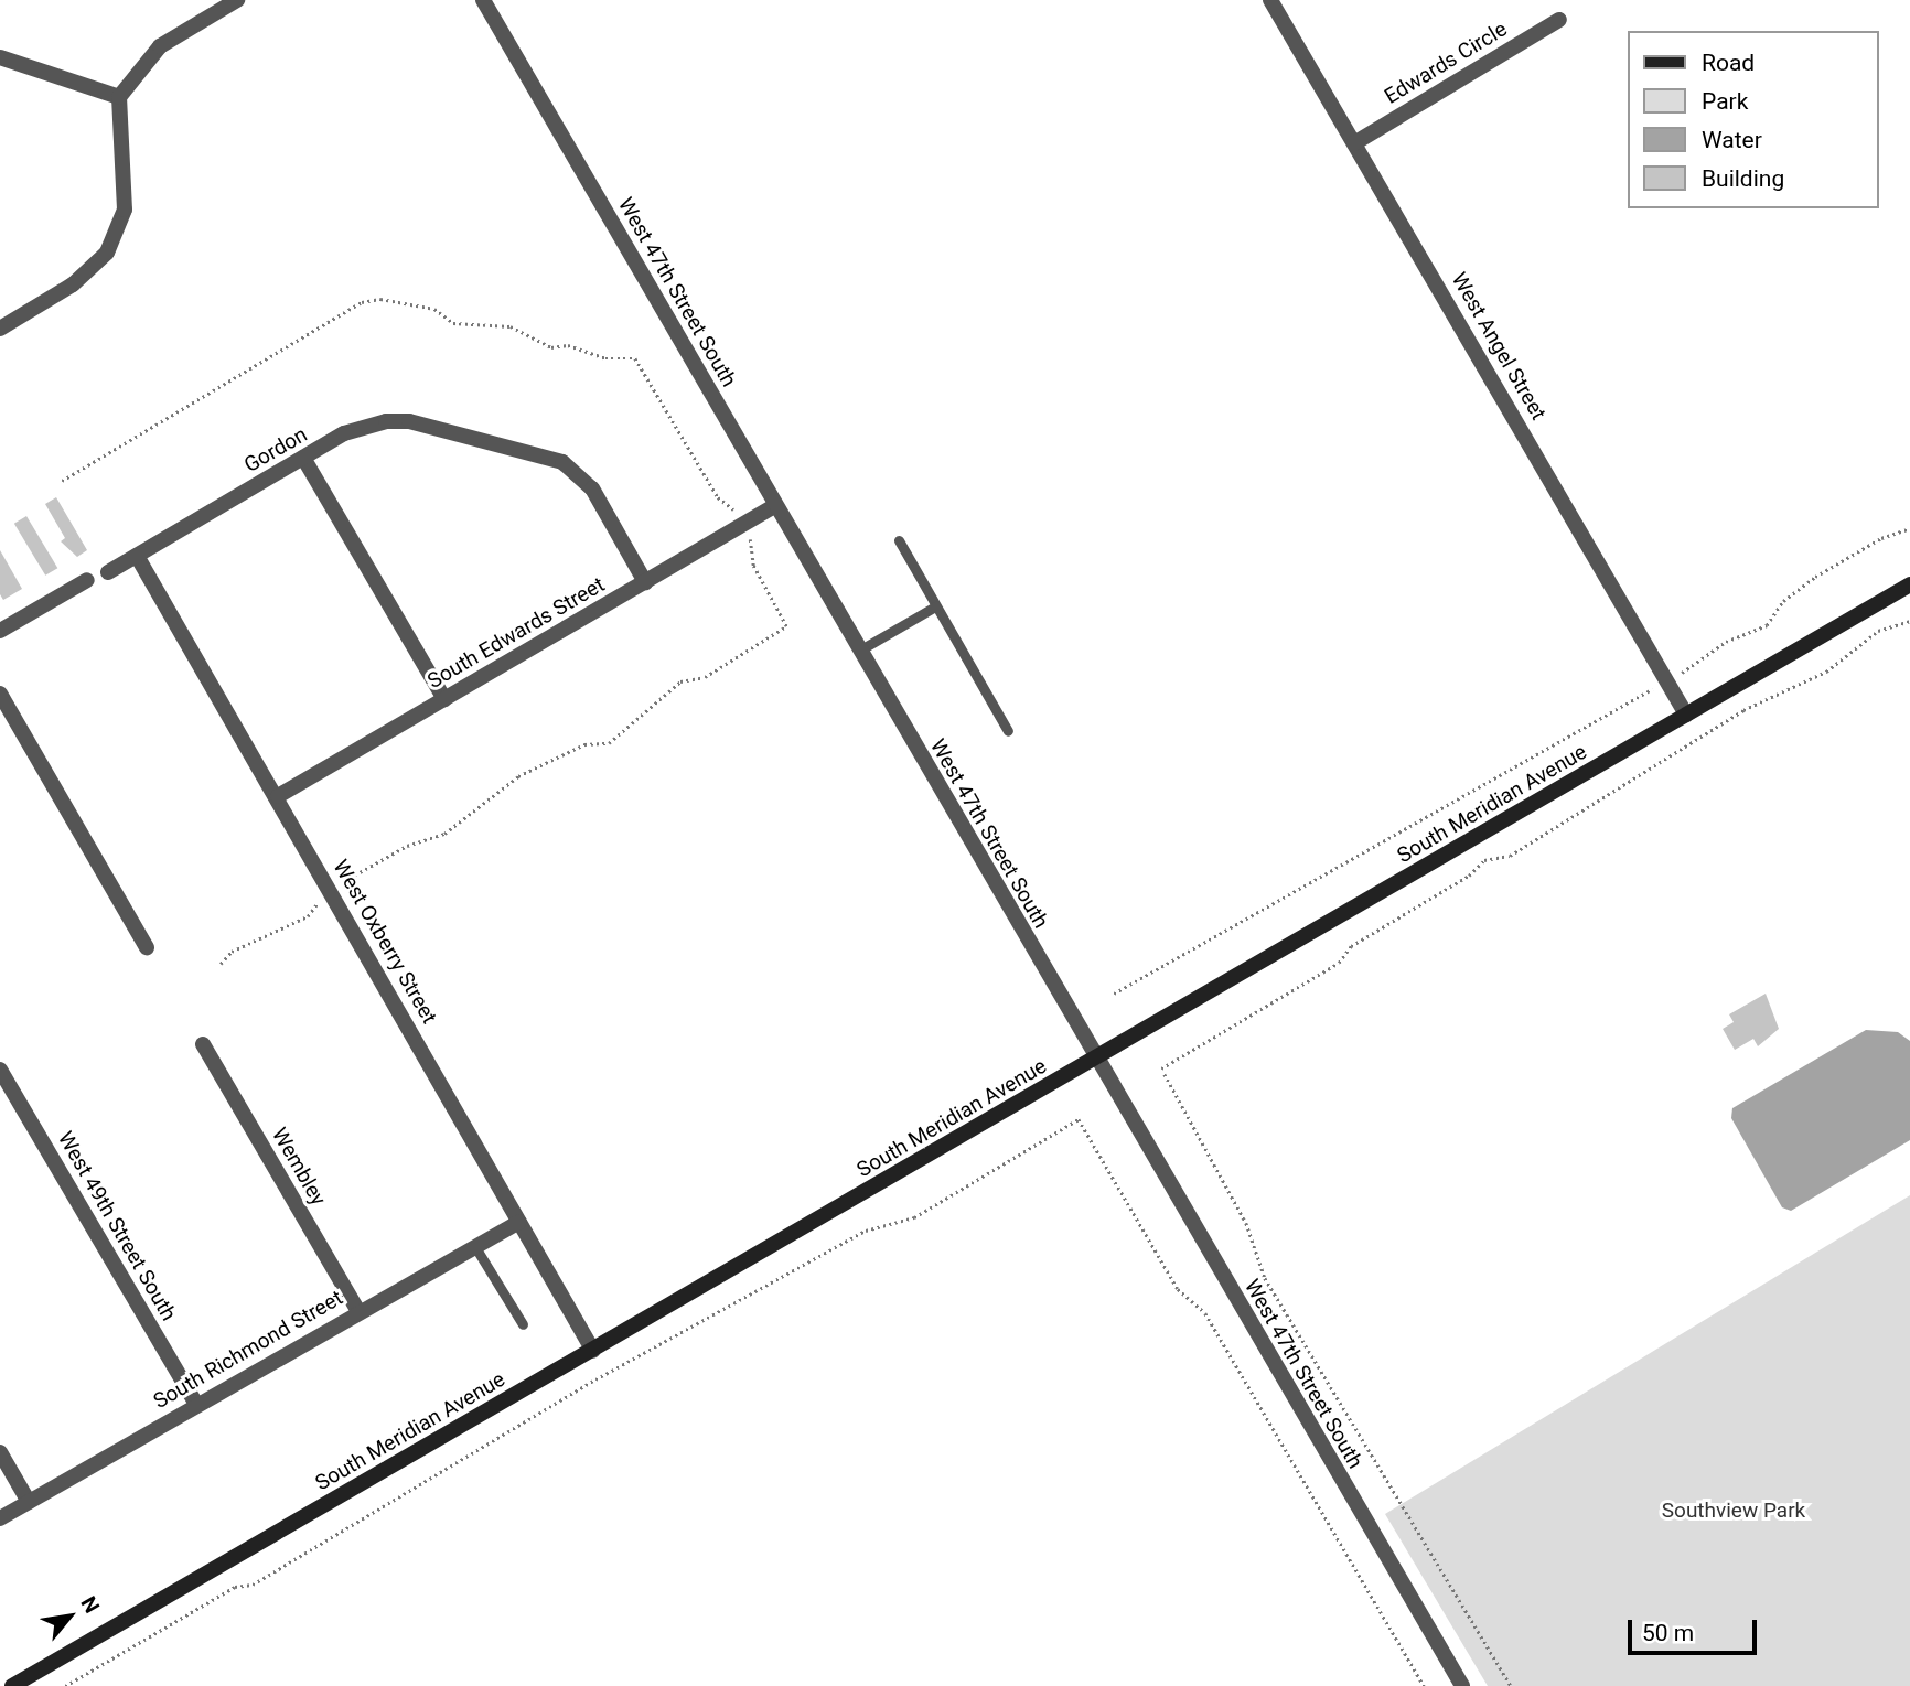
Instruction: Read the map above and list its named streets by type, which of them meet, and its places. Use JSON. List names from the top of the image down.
{
  "streets": {
    "main road": ["South Meridian Avenue"],
    "street": [
      "Edwards Circle",
      "West 47th Street South",
      "West Angel Street",
      "Gordon",
      "South Edwards Street",
      "West Oxberry Street",
      "Wembley",
      "West 49th Street South",
      "South Richmond Street"
    ]
  },
  "crossings": [
    ["Edwards Circle", "West Angel Street"],
    ["West 47th Street South", "South Edwards Street"],
    ["West 47th Street South", "South Meridian Avenue"],
    ["West Angel Street", "South Meridian Avenue"],
    ["Gordon", "South Edwards Street"],
    ["Gordon", "West Oxberry Street"],
    ["South Edwards Street", "West Oxberry Street"],
    ["South Meridian Avenue", "West Oxberry Street"],
    ["West Oxberry Street", "South Richmond Street"],
    ["Wembley", "South Richmond Street"],
    ["West 49th Street South", "South Richmond Street"]
  ],
  "parks": ["Southview Park"],
  "legend": [
    "Road",
    "Park",
    "Water",
    "Building"
  ],
  "scale_bar": "50 m",
  "north": "top right"
}
